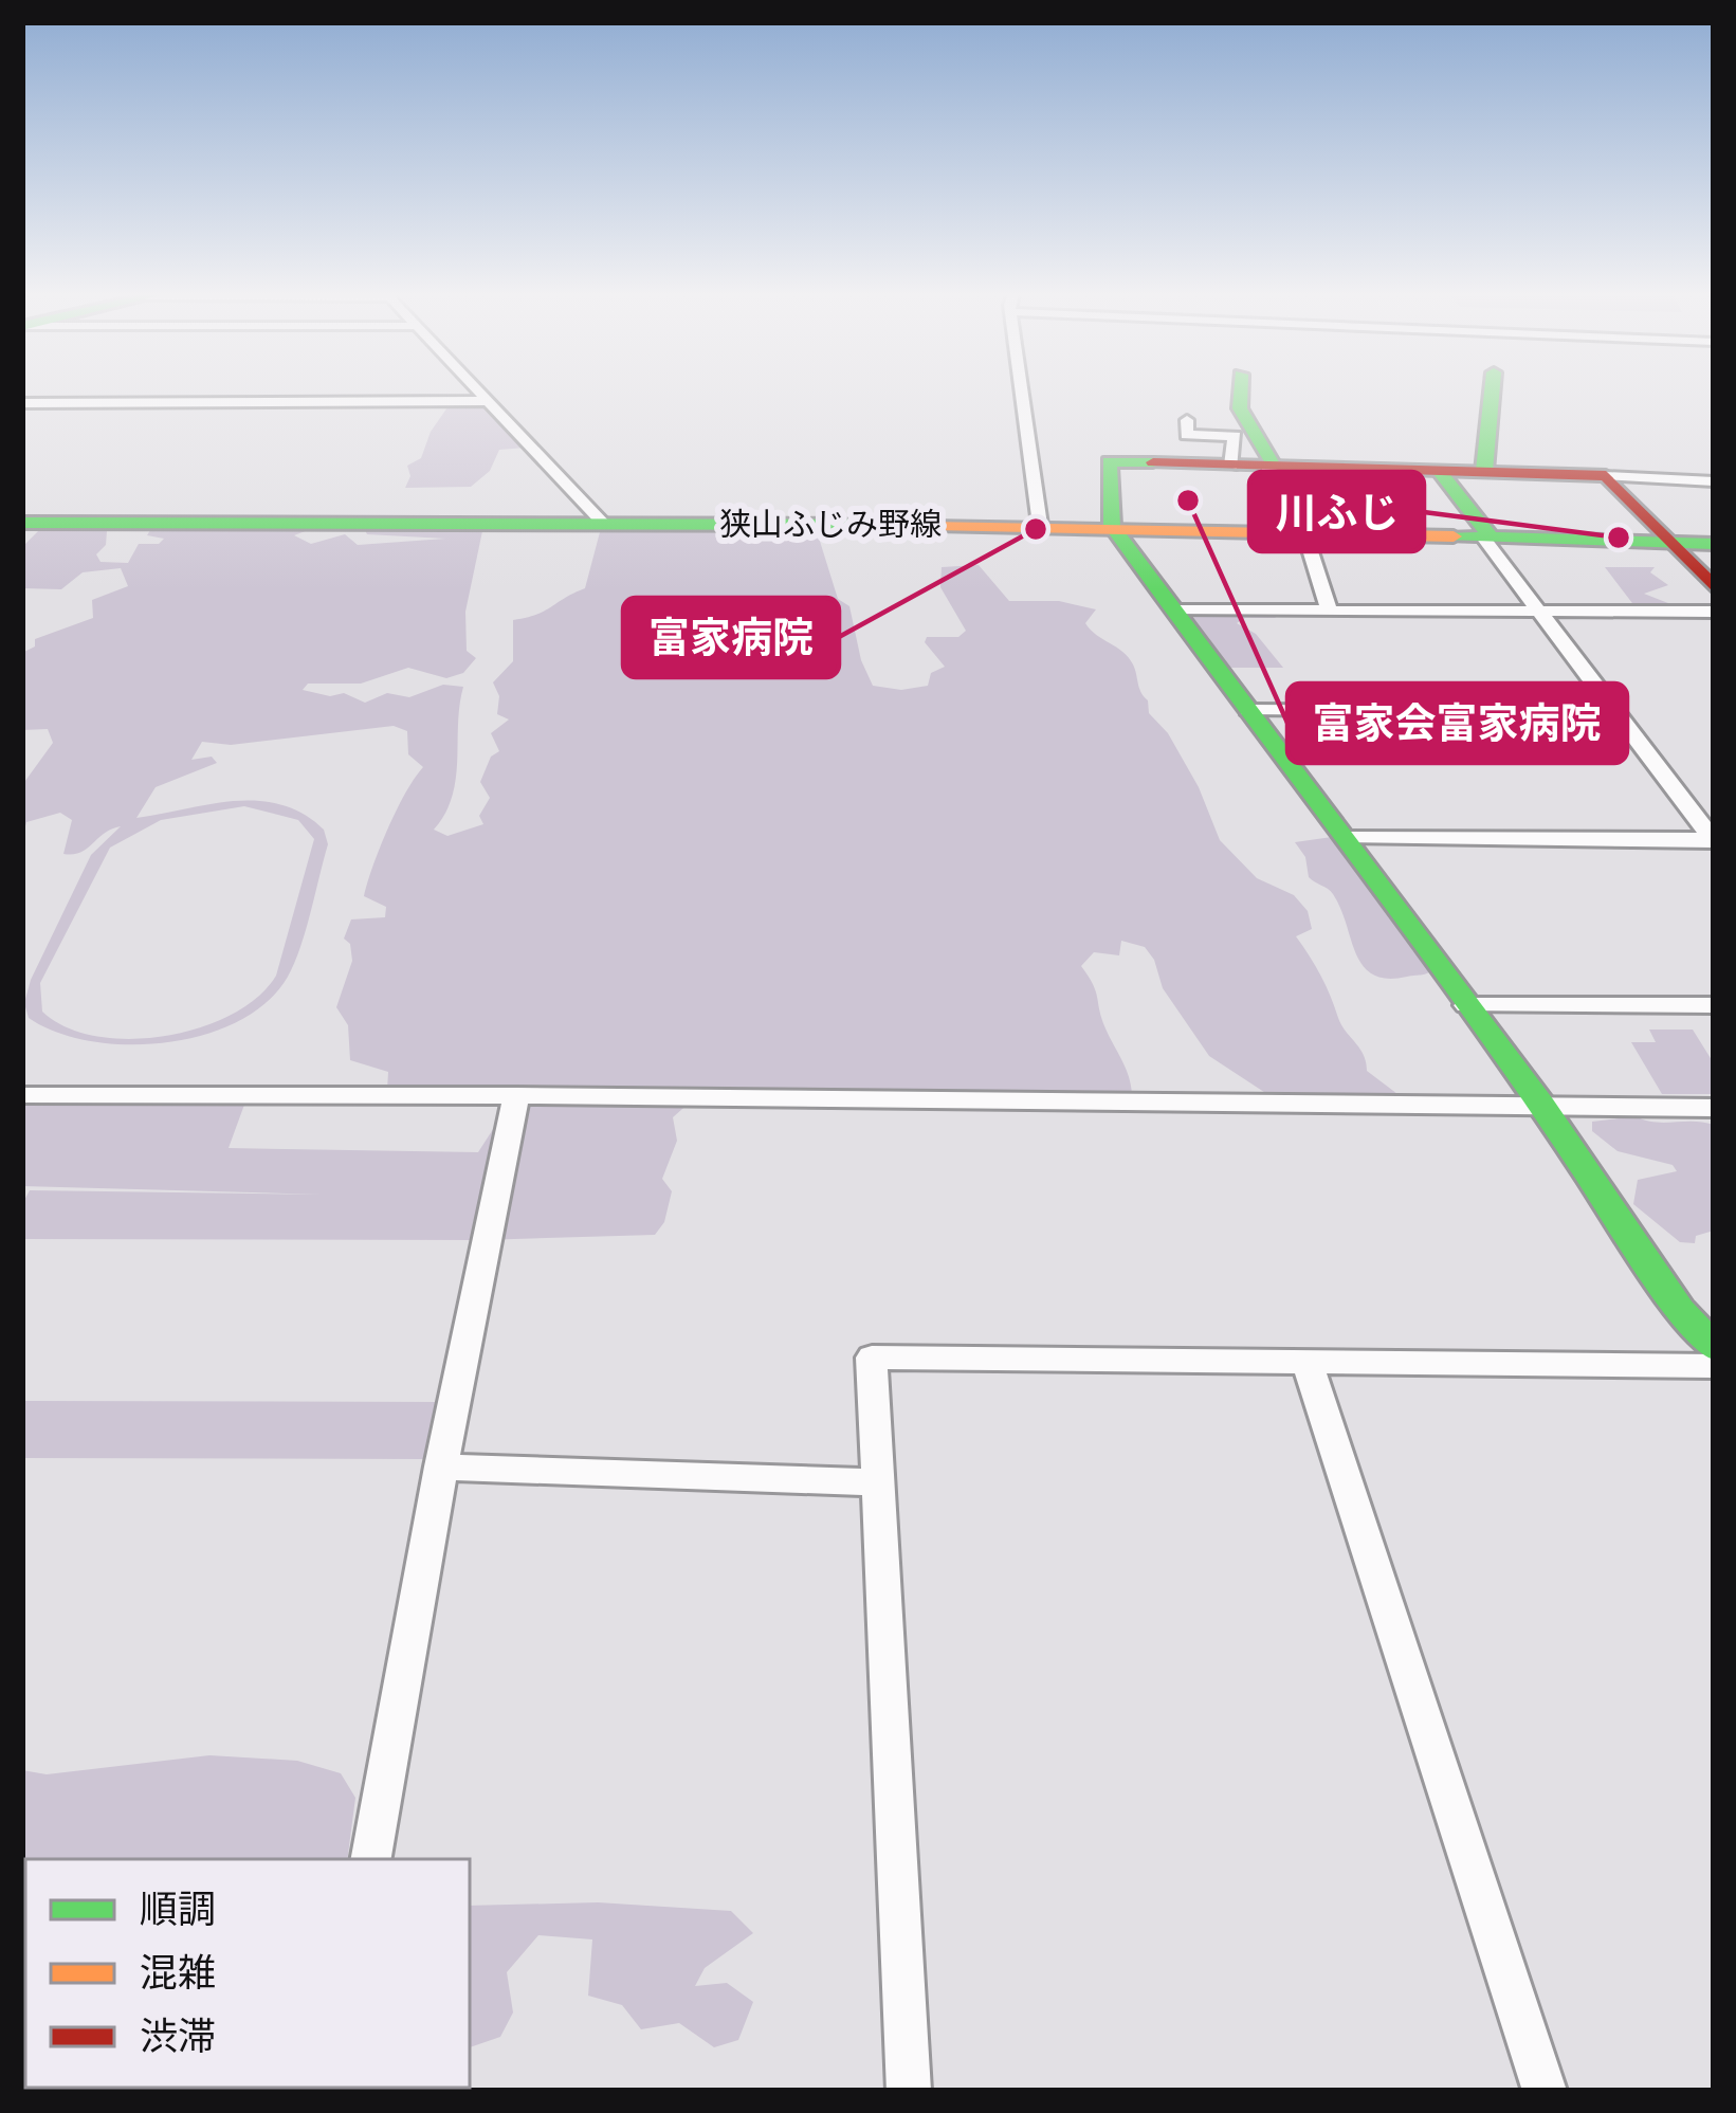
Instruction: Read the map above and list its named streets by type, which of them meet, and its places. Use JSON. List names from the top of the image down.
{
  "streets": {
    "street": ["狭山ふじみ野線"]
  },
  "places": ["富家会富家病院", "富家病院", "川ふじ"],
  "legend": ["順調", "混雑", "渋滞"]
}
